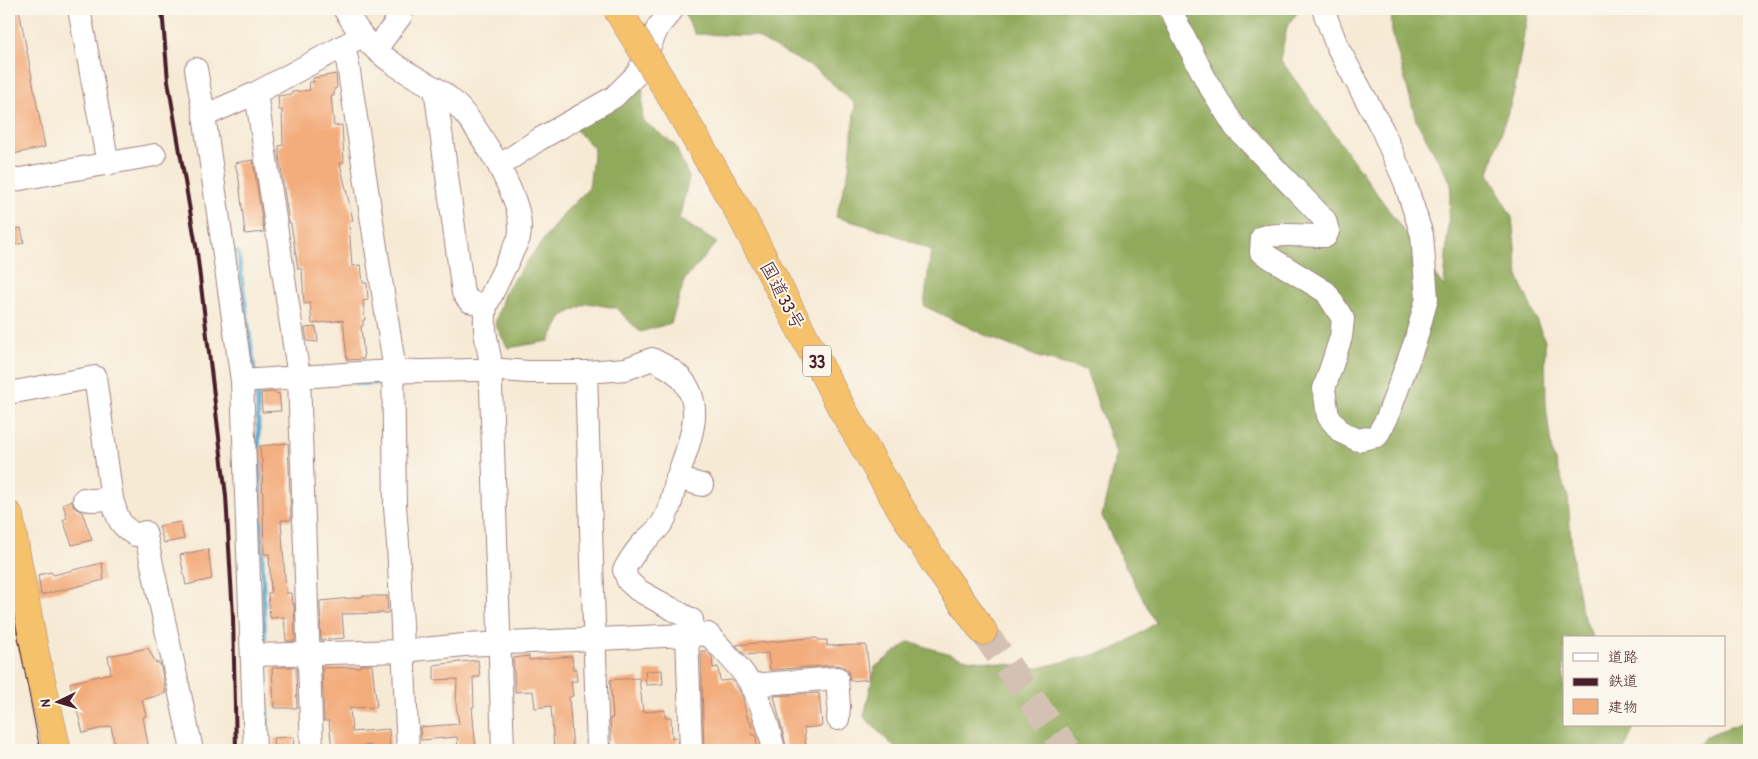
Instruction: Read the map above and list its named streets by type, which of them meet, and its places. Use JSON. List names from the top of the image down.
{
  "streets": {
    "highway": ["国道33号", "33"]
  },
  "legend": ["道路", "鉄道", "建物"],
  "north": "left"
}
